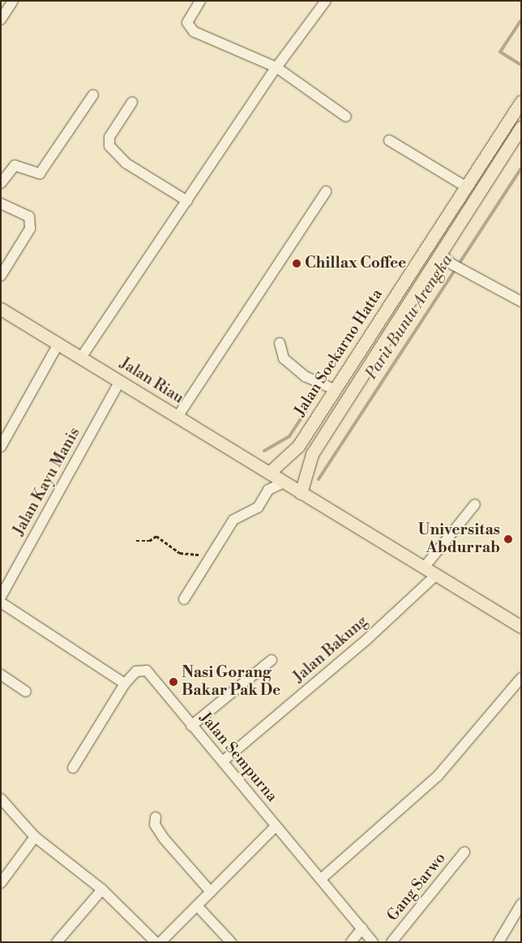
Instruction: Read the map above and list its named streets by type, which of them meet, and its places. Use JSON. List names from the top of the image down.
{
  "streets": {
    "main road": ["Jalan Soekarno Hatta", "Jalan Riau"],
    "street": [
      "Jalan Kayu Manis",
      "Jalan Bakung",
      "Jalan Sempurna",
      "Gang Sarwo"
    ]
  },
  "crossings": [
    ["Jalan Soekarno Hatta", "Jalan Riau"],
    ["Jalan Riau", "Jalan Kayu Manis"],
    ["Jalan Riau", "Jalan Bakung"],
    ["Jalan Bakung", "Jalan Sempurna"]
  ],
  "water": ["Parit Buntu Arengka"],
  "places": ["Chillax Coffee", "Universitas Abdurrab", "Nasi Gorang Bakar Pak De"]
}
